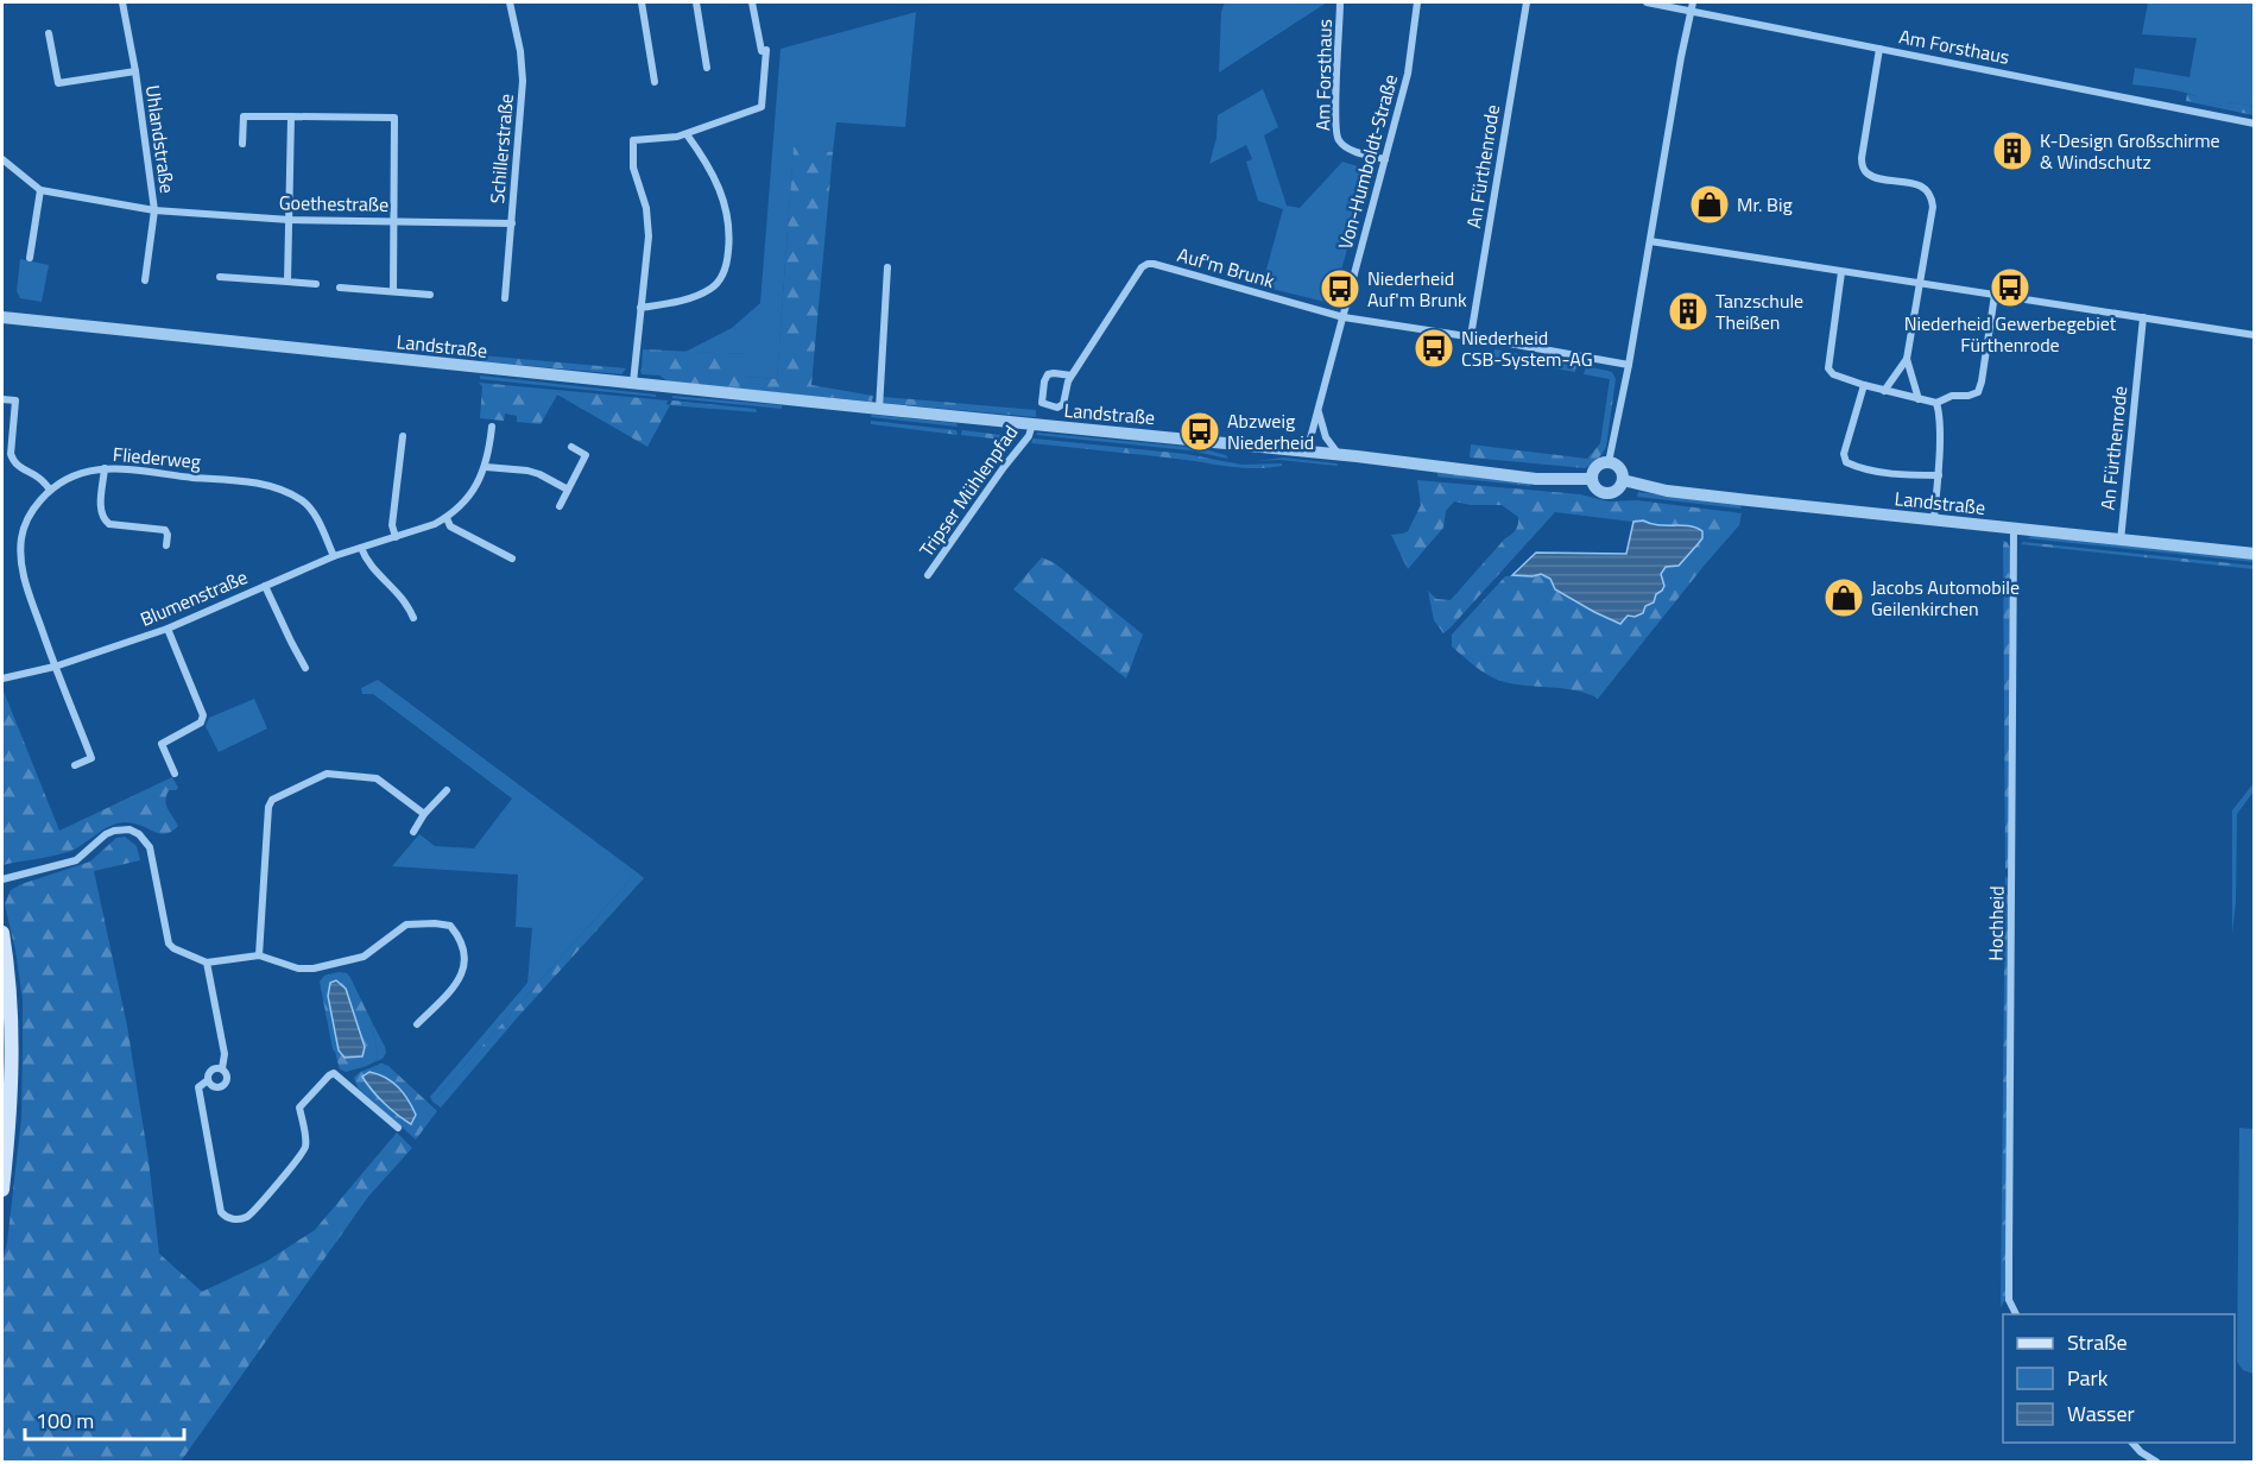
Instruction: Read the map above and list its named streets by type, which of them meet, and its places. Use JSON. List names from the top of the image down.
{
  "streets": {
    "street": [
      "Am Forsthaus",
      "Uhlandstraße",
      "Schillerstraße",
      "Von-Humboldt-Straße",
      "An Fürthenrode",
      "Goethestraße",
      "Auf'm Brunk",
      "Landstraße",
      "Fliederweg",
      "Tripser Mühlenpfad",
      "Blumenstraße",
      "Hochheid"
    ]
  },
  "crossings": [
    ["Am Forsthaus", "Von-Humboldt-Straße"],
    ["Uhlandstraße", "Goethestraße"],
    ["Schillerstraße", "Goethestraße"],
    ["Von-Humboldt-Straße", "Auf'm Brunk"],
    ["Von-Humboldt-Straße", "Landstraße"],
    ["An Fürthenrode", "Landstraße"],
    ["Landstraße", "Tripser Mühlenpfad"],
    ["Landstraße", "Hochheid"],
    ["Fliederweg", "Blumenstraße"]
  ],
  "places": {
    "building": ["K-Design Großschirme & Windschutz", "Tanzschule Theißen"],
    "shop": ["Mr. Big", "Jacobs Automobile Geilenkirchen"],
    "bus stop": [
      "Niederheid Gewerbegebiet Fürthenrode",
      "Niederheid Auf'm Brunk",
      "Niederheid CSB-System-AG",
      "Abzweig Niederheid"
    ]
  },
  "legend": ["Straße", "Park", "Wasser"],
  "scale_bar": "100 m"
}
